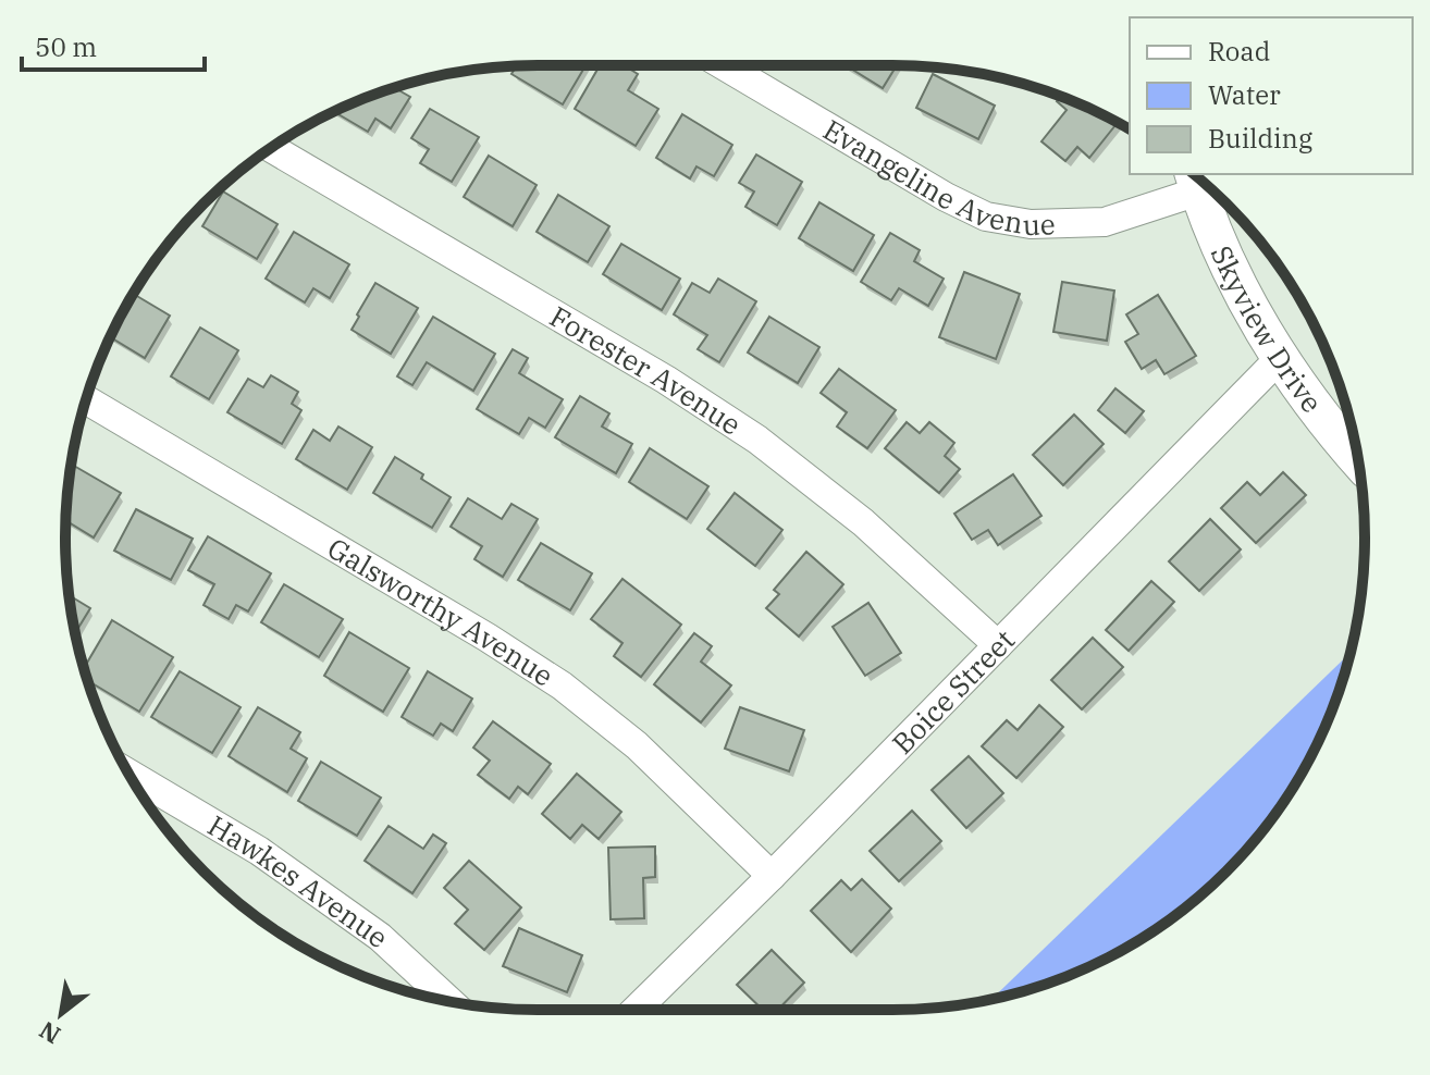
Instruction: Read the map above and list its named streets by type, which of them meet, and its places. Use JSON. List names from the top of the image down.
{
  "streets": {
    "street": [
      "Evangeline Avenue",
      "Skyview Drive",
      "Forester Avenue",
      "Galsworthy Avenue",
      "Boice Street",
      "Hawkes Avenue"
    ]
  },
  "crossings": [
    ["Evangeline Avenue", "Skyview Drive"],
    ["Skyview Drive", "Boice Street"],
    ["Forester Avenue", "Boice Street"],
    ["Galsworthy Avenue", "Boice Street"]
  ],
  "legend": ["Road", "Water", "Building"],
  "scale_bar": "50 m",
  "north": "bottom left"
}
